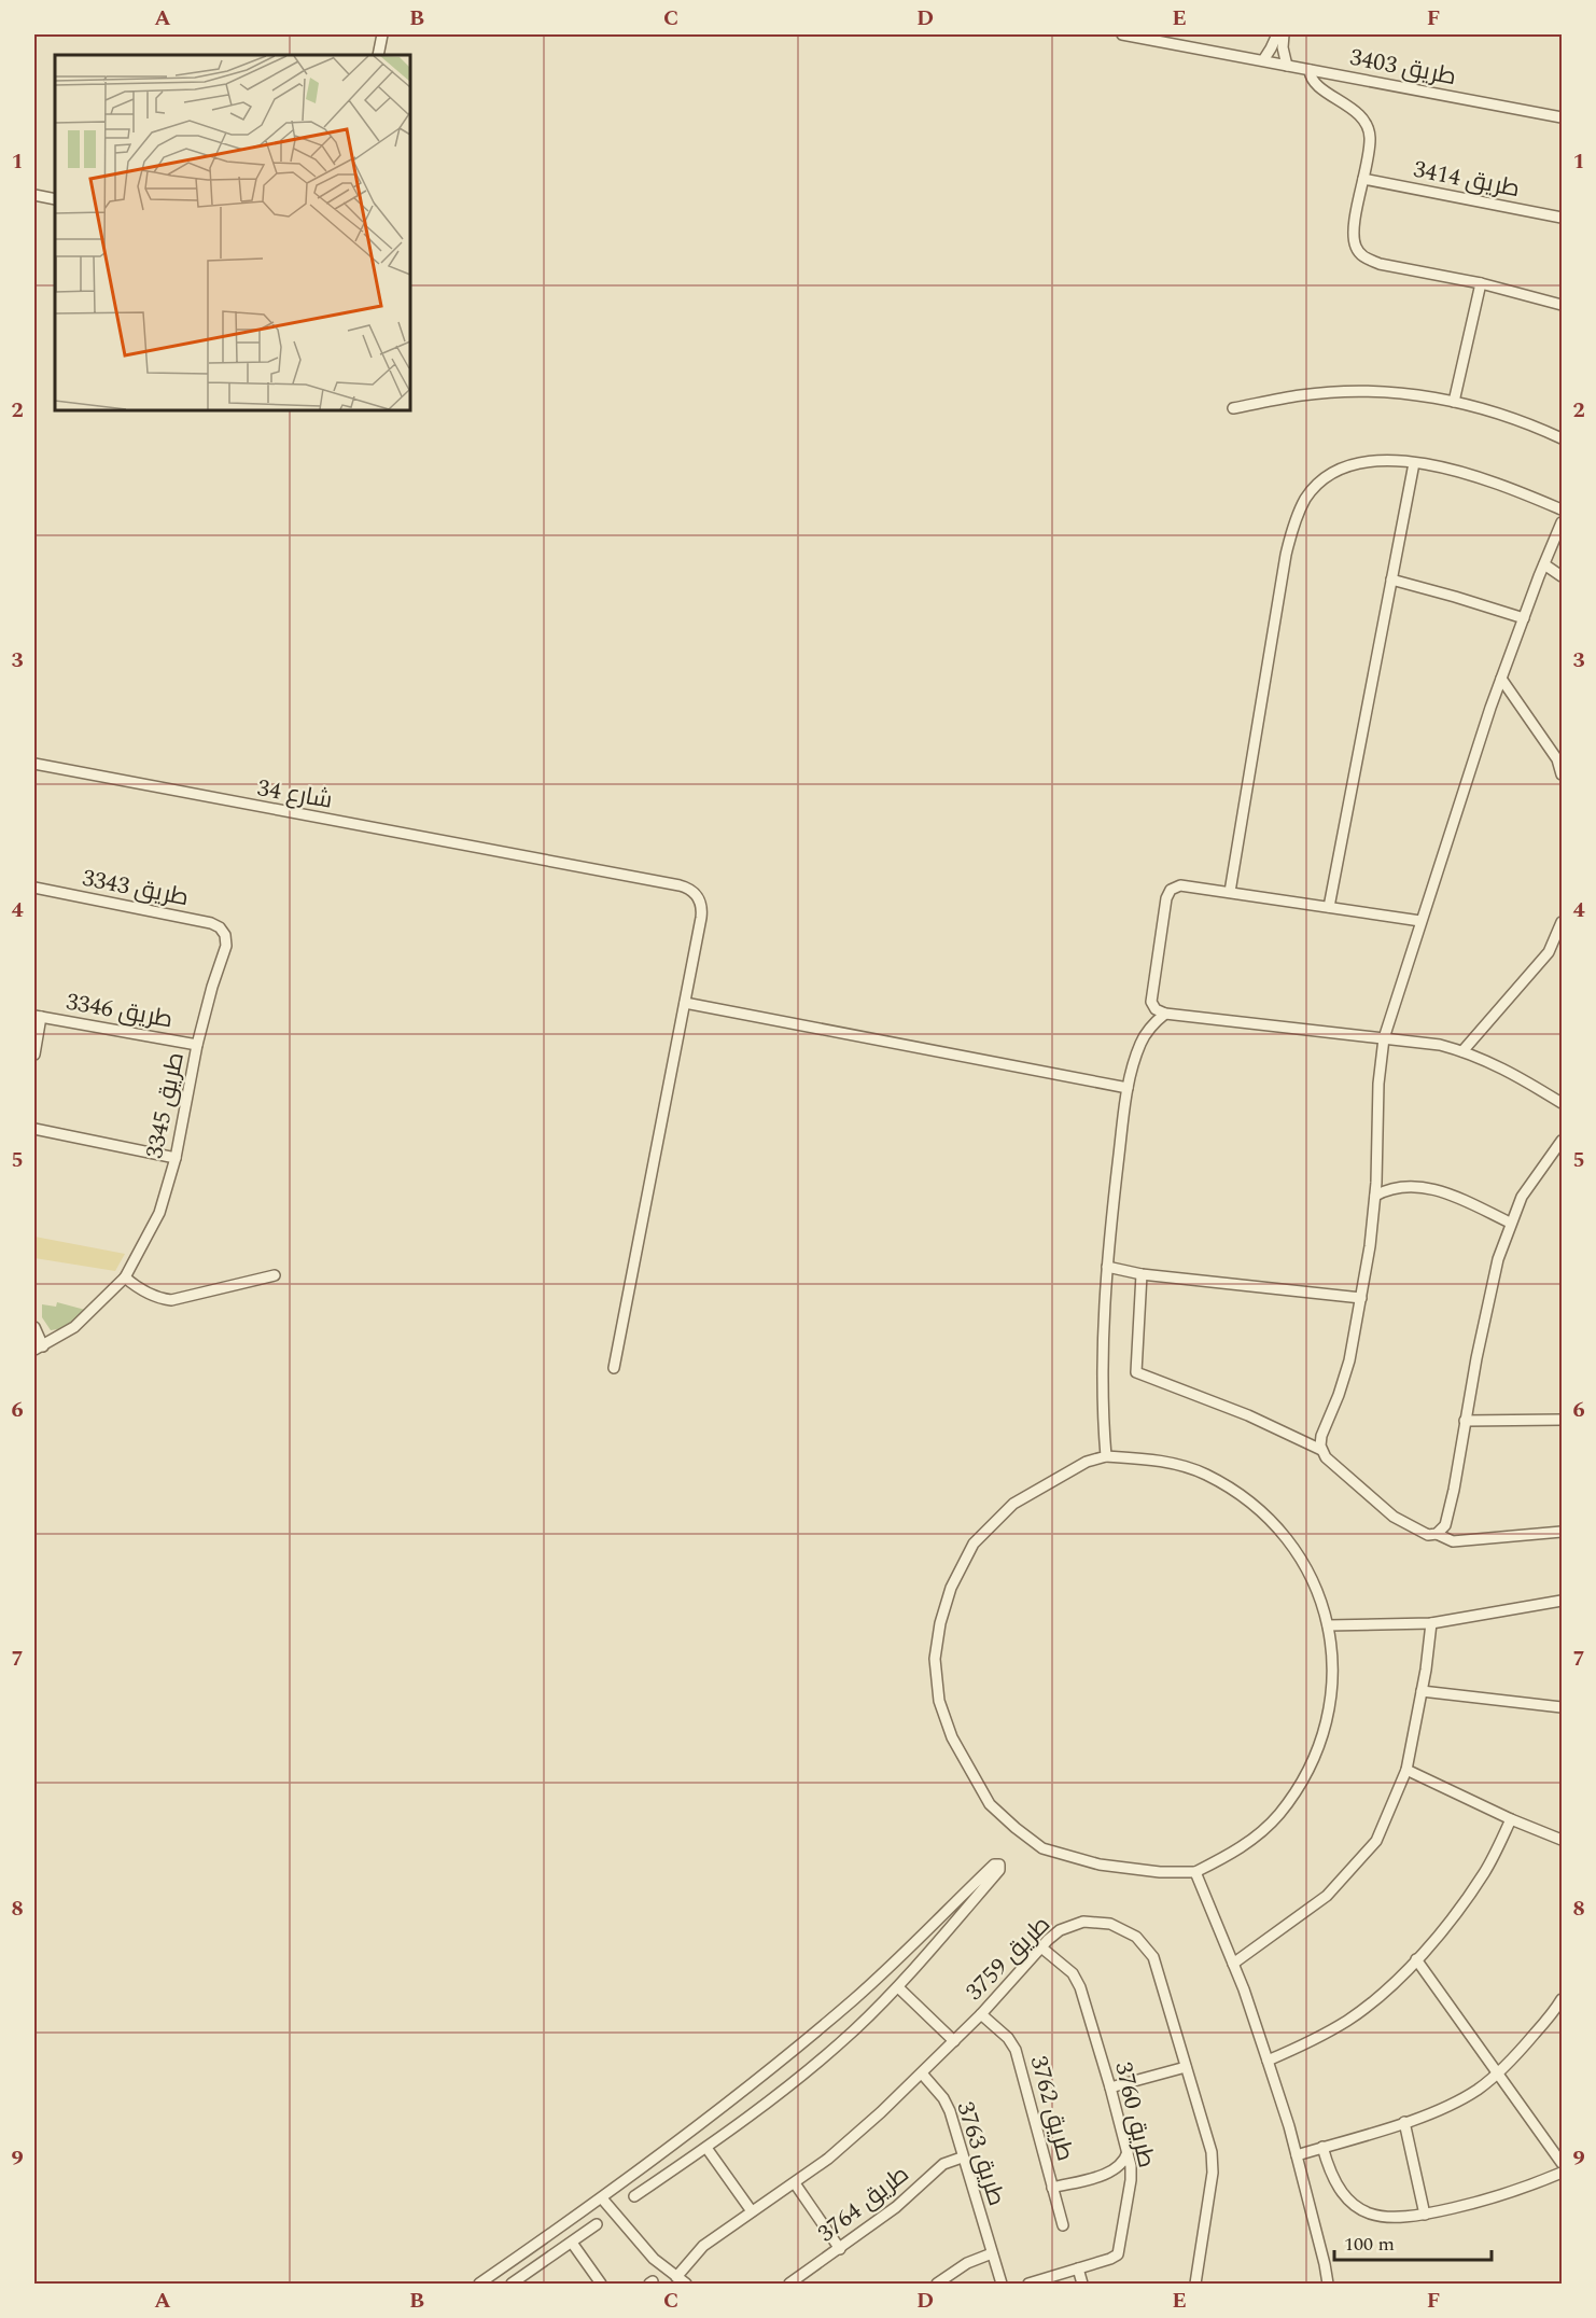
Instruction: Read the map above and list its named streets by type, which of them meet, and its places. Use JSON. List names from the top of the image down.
{
  "streets": {
    "street": [
      "طريق 3403",
      "طريق 3414",
      "شارع 34",
      "طريق 3343",
      "طريق 3346",
      "طريق 3345",
      "طريق 3759",
      "طريق 3762",
      "طريق 3760",
      "طريق 3763",
      "طريق 3764"
    ]
  },
  "crossings": [
    ["طريق 3343", "طريق 3345"],
    ["طريق 3346", "طريق 3345"],
    ["طريق 3759", "طريق 3762"],
    ["طريق 3759", "طريق 3760"],
    ["طريق 3759", "طريق 3763"],
    ["طريق 3763", "طريق 3764"]
  ],
  "scale_bar": "100 m",
  "grid": {
    "columns": [
      "A",
      "B",
      "C",
      "D",
      "E",
      "F"
    ],
    "rows": [
      "1",
      "2",
      "3",
      "4",
      "5",
      "6",
      "7",
      "8",
      "9"
    ]
  }
}
